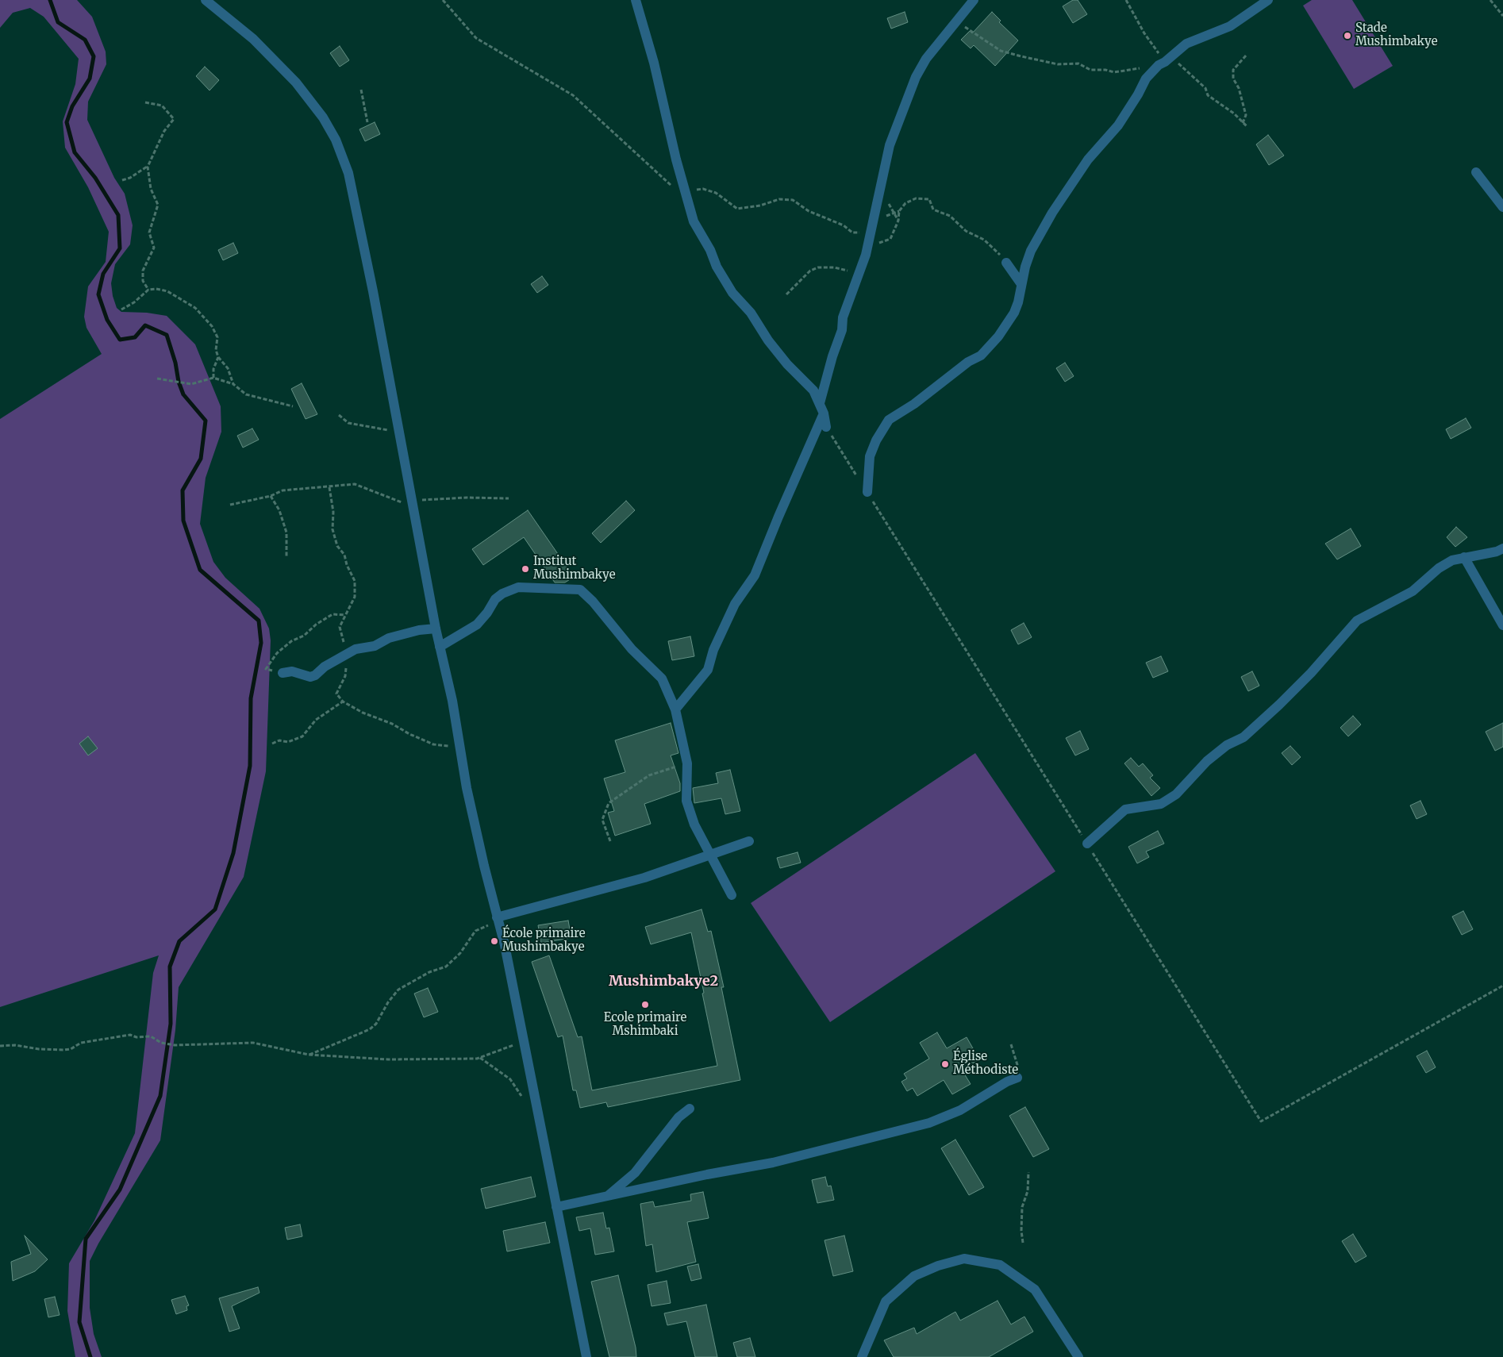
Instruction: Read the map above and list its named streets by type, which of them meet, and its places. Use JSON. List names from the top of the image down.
{
  "districts": ["Mushimbakye2"],
  "places": [
    "Stade Mushimbakye",
    "Institut Mushimbakye",
    "École primaire Mushimbakye",
    "Ecole primaire Mshimbaki",
    "Église Méthodiste"
  ]
}
